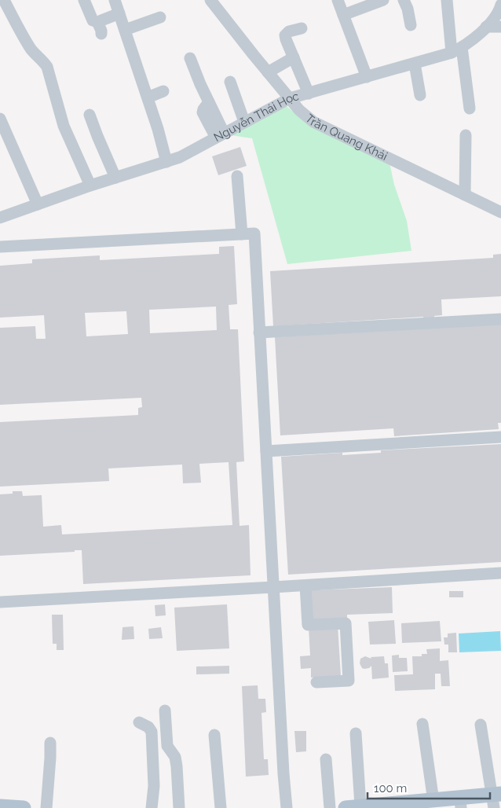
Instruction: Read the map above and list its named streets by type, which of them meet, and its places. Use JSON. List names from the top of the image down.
{
  "streets": {
    "street": ["Nguyễn Thái Học", "Trần Quang Khải"]
  },
  "crossings": [
    ["Nguyễn Thái Học", "Trần Quang Khải"]
  ],
  "scale_bar": "100 m"
}
